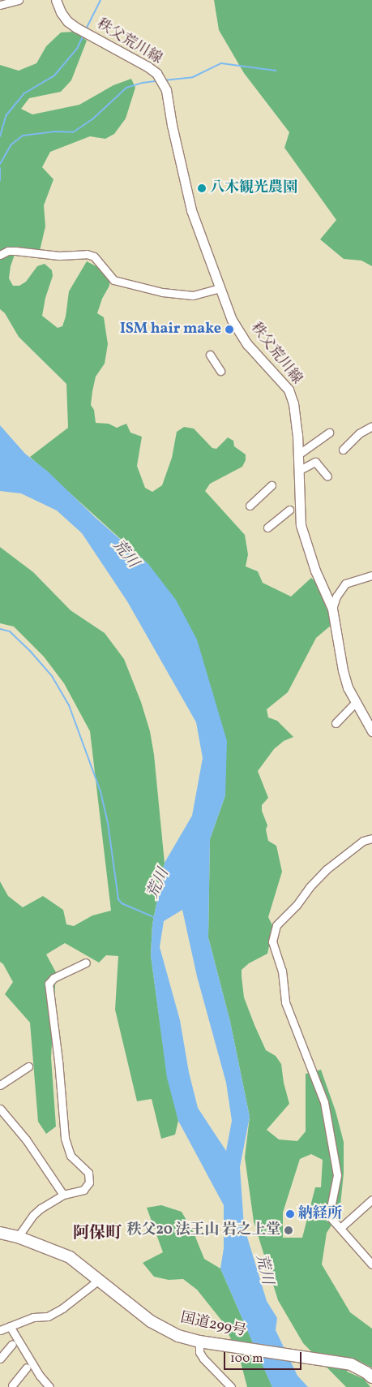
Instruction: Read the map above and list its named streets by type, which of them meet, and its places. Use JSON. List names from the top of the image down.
{
  "streets": {
    "highway": ["国道299号"],
    "main road": ["秩父荒川線"]
  },
  "districts": ["阿保町"],
  "water": ["荒川"],
  "places": [
    "八木観光農園",
    "ISM hair make",
    "納経所",
    "秩父20 法王山 岩之上堂"
  ],
  "scale_bar": "100 m"
}
